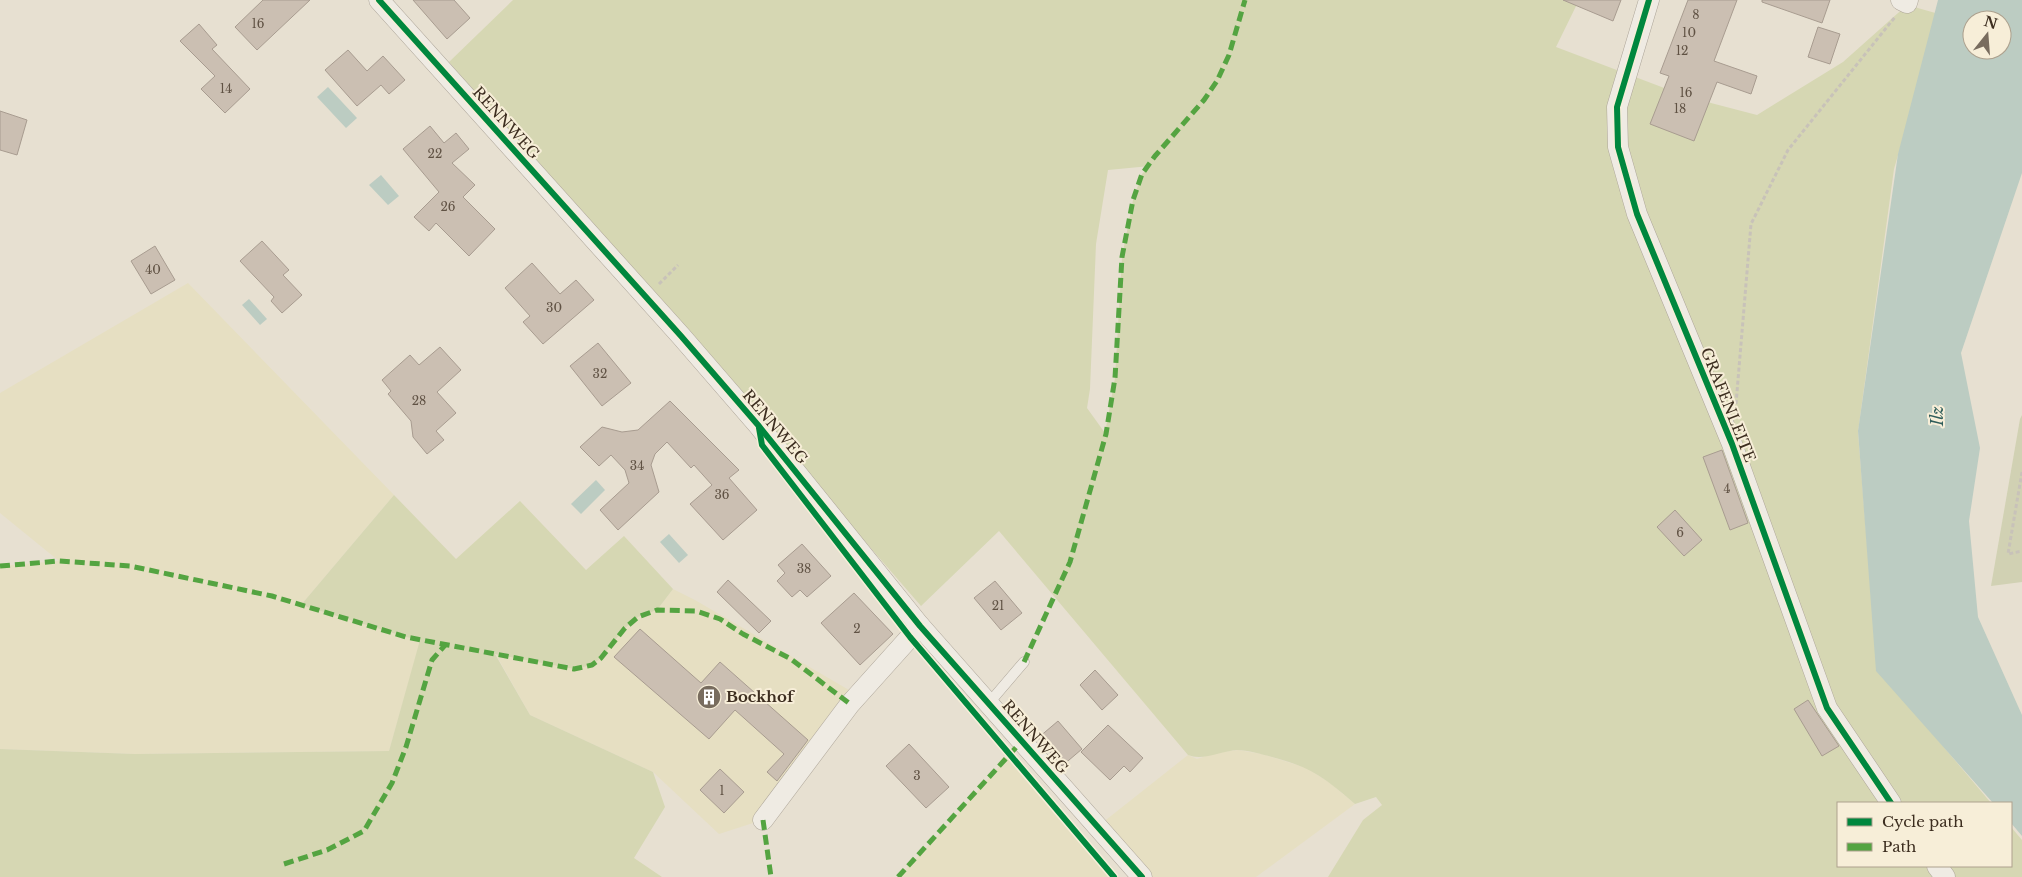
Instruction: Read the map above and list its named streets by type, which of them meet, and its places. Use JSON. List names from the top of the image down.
{
  "streets": {
    "street": ["RENNWEG", "GRAFENLEITE"]
  },
  "water": ["Ilz"],
  "places": {
    "building": ["Bockhof"]
  },
  "house_numbers": [
    "8",
    "16",
    "10",
    "12",
    "14",
    "16",
    "18",
    "22",
    "26",
    "40",
    "30",
    "32",
    "28",
    "34",
    "4",
    "36",
    "6",
    "38",
    "21",
    "2",
    "3",
    "1"
  ],
  "legend": ["Cycle path", "Path"],
  "north": "top"
}
